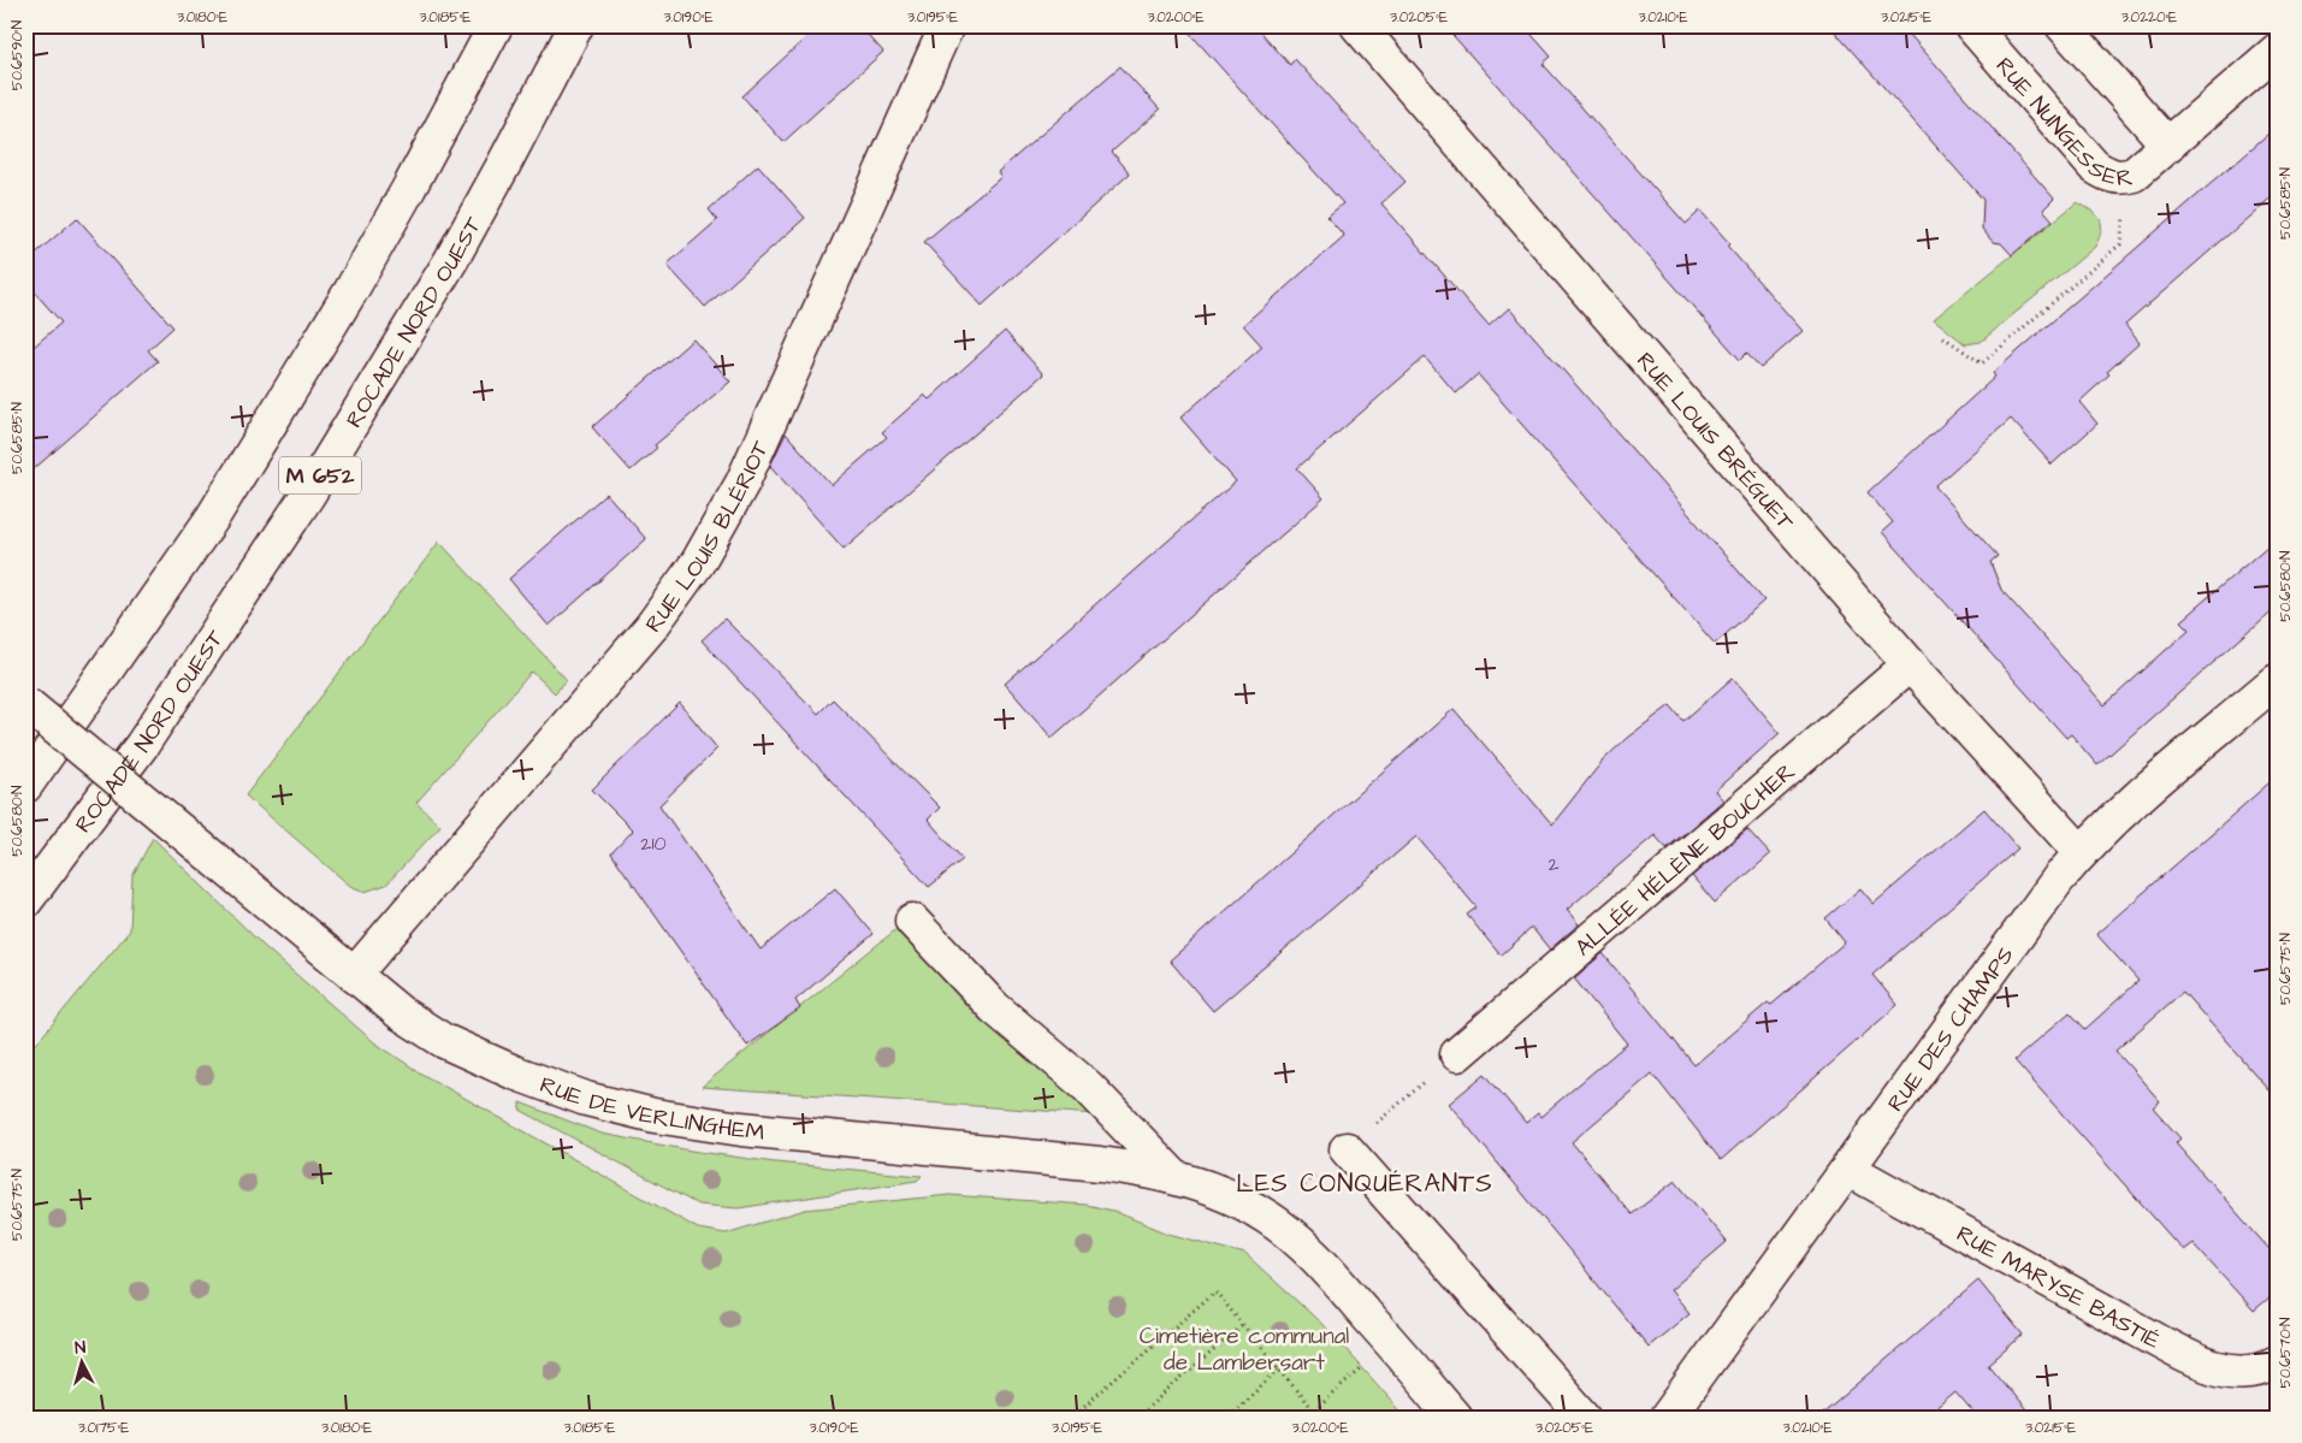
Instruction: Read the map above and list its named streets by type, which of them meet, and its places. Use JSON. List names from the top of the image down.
{
  "streets": {
    "main road": [
      "RUE NUNGESSER",
      "ROCADE NORD OUEST",
      "RUE LOUIS BRÉGUET",
      "M 652",
      "RUE LOUIS BLÉRIOT",
      "ALLÉE HÉLÈNE BOUCHER",
      "RUE DES CHAMPS",
      "RUE DE VERLINGHEM",
      "RUE MARYSE BASTIÉ"
    ]
  },
  "crossings": [
    ["RUE LOUIS BRÉGUET", "ALLÉE HÉLÈNE BOUCHER"],
    ["RUE LOUIS BRÉGUET", "RUE DES CHAMPS"],
    ["RUE LOUIS BLÉRIOT", "RUE DE VERLINGHEM"],
    ["RUE DES CHAMPS", "RUE MARYSE BASTIÉ"]
  ],
  "districts": ["LES CONQUÉRANTS"],
  "parks": ["Cimetière communal de Lambersart"],
  "house_numbers": ["210", "2"],
  "north": "top",
  "coordinates": [
    "3.0180°E",
    "3.0185°E",
    "3.0190°E",
    "3.0195°E",
    "3.0200°E",
    "3.0205°E",
    "3.0210°E",
    "3.0215°E",
    "3.0220°E",
    "50.6590°N",
    "50.6585°N",
    "50.6580°N",
    "50.6575°N",
    "50.6570°N",
    "3.0175°E"
  ]
}
